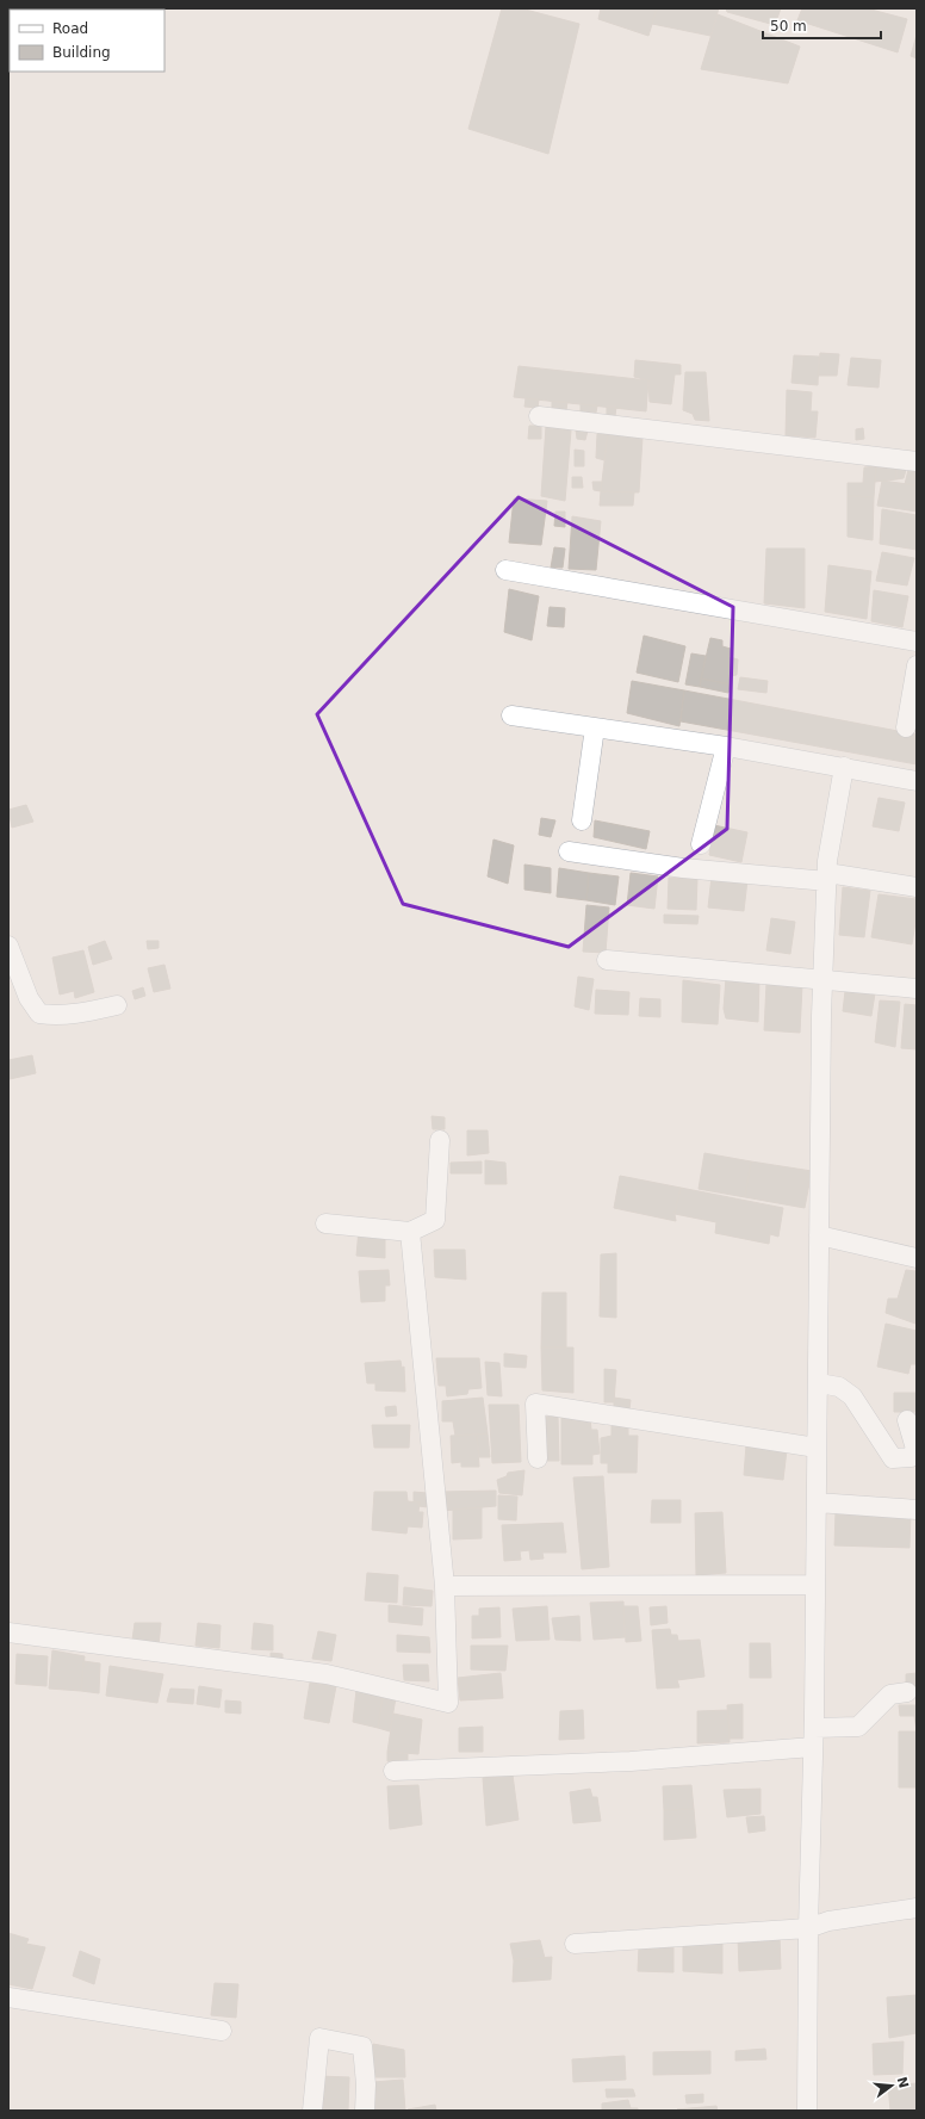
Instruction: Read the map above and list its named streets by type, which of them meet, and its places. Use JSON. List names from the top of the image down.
{
  "legend": ["Road", "Building"],
  "scale_bar": "50 m",
  "north": "right"
}
